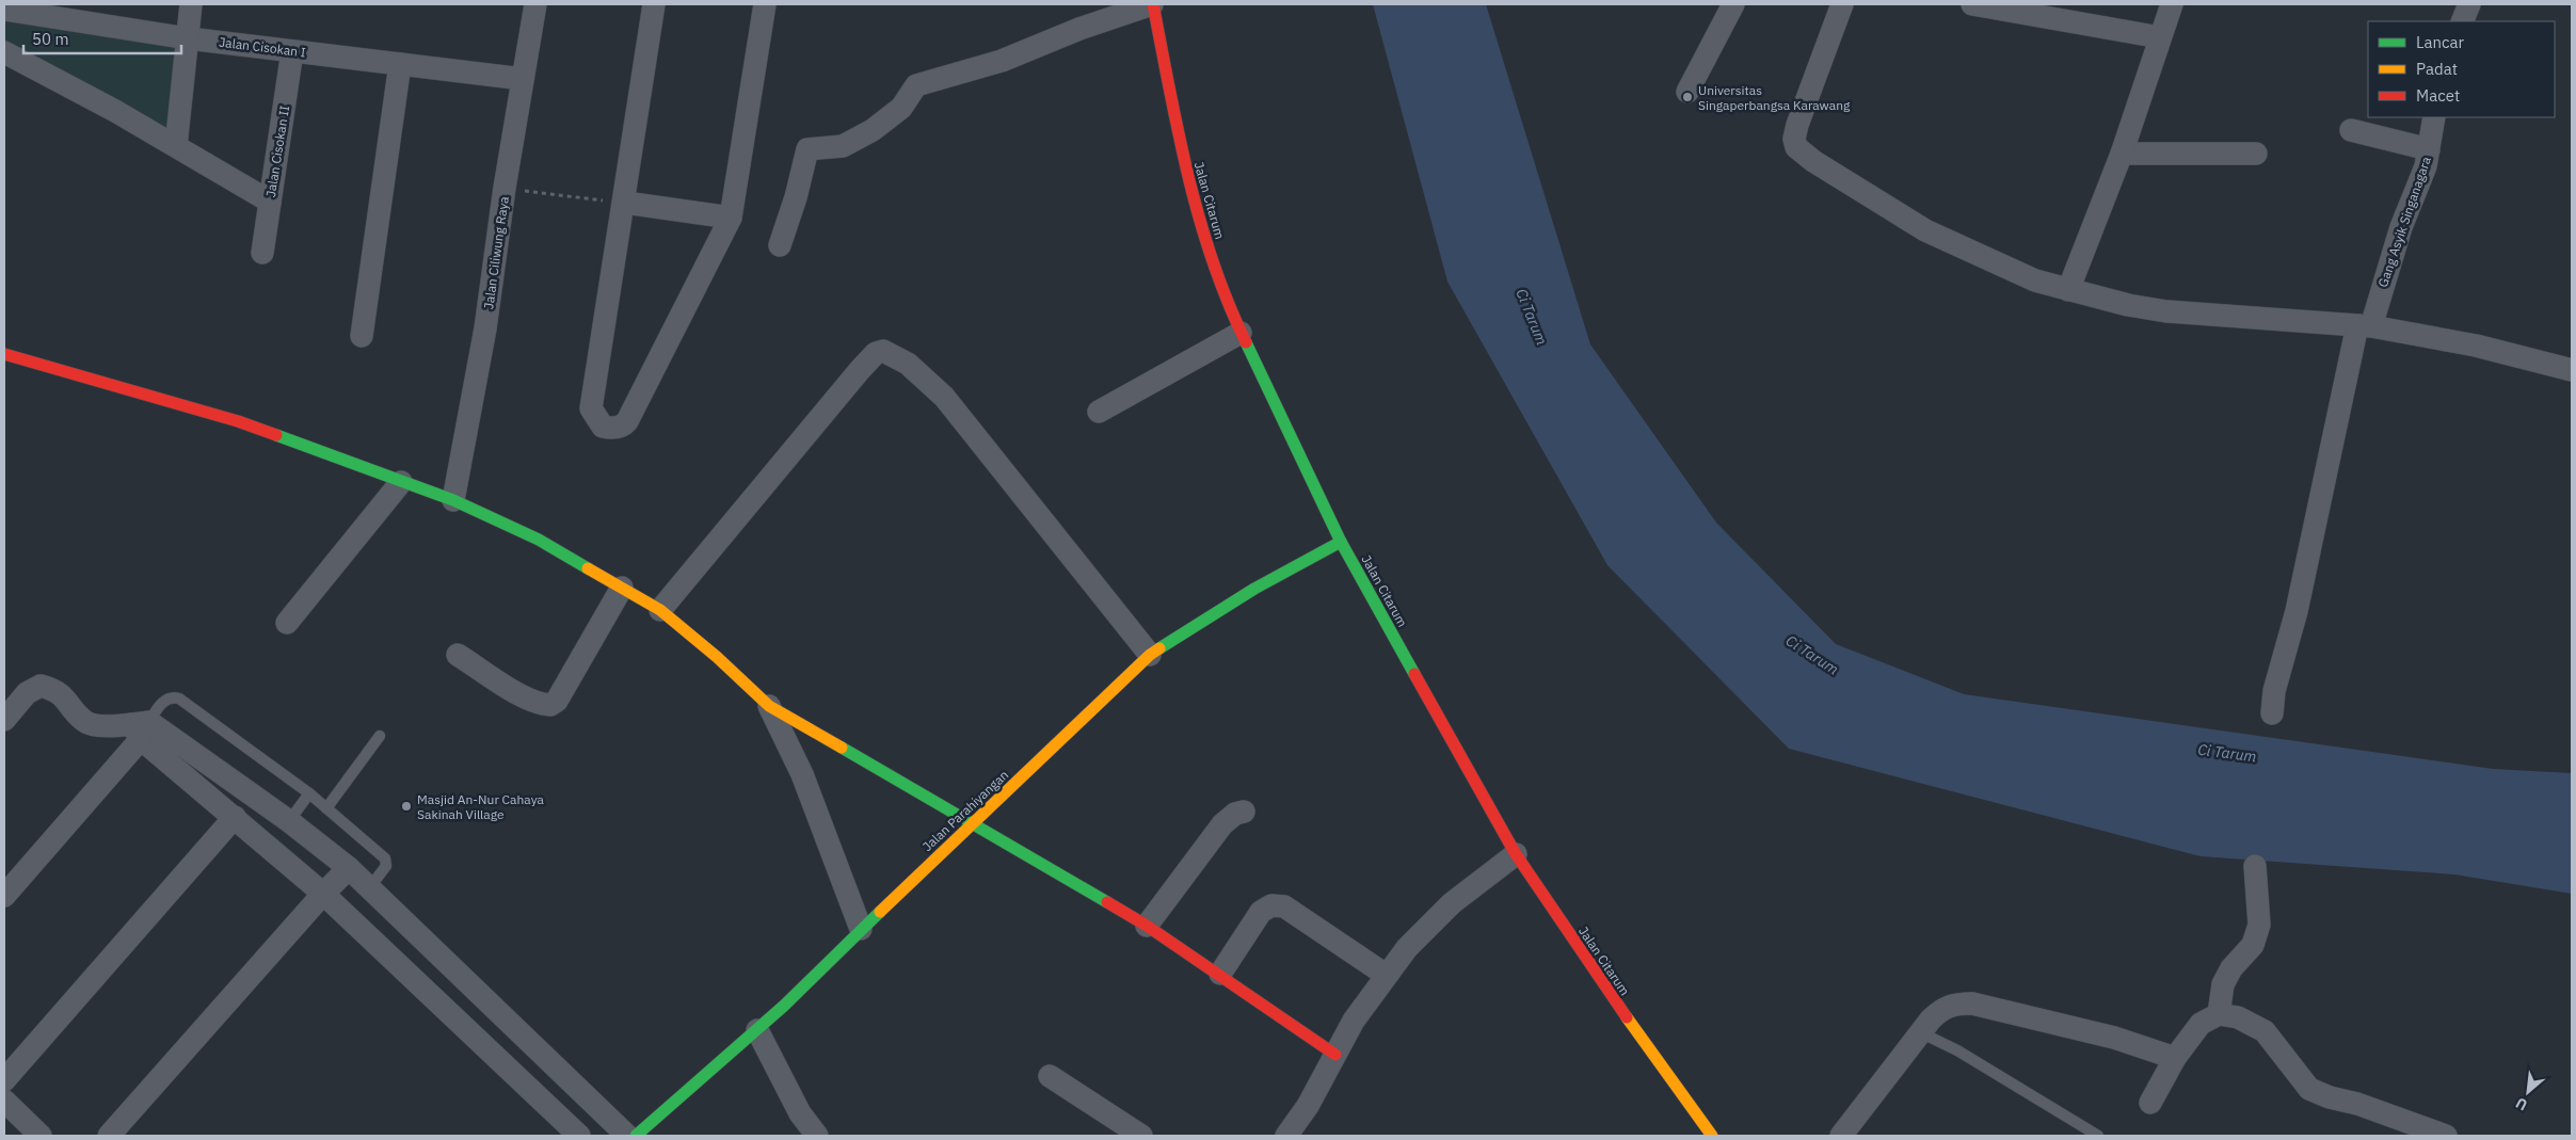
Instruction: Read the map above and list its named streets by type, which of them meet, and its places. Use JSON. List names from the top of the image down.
{
  "streets": {
    "street": [
      "Jalan Cisokan I",
      "Jalan Cisokan II",
      "Jalan Citarum",
      "Gang Asyik Singanagara",
      "Jalan Ciliwung Raya",
      "Jalan Parahiyangan"
    ]
  },
  "crossings": [
    ["Jalan Cisokan I", "Jalan Cisokan II"],
    ["Jalan Cisokan I", "Jalan Ciliwung Raya"],
    ["Jalan Citarum", "Jalan Parahiyangan"]
  ],
  "water": ["Ci Tarum"],
  "places": ["Universitas Singaperbangsa Karawang", "Masjid An-Nur Cahaya Sakinah Village"],
  "legend": ["Lancar", "Padat", "Macet"],
  "scale_bar": "50 m",
  "north": "bottom left"
}
